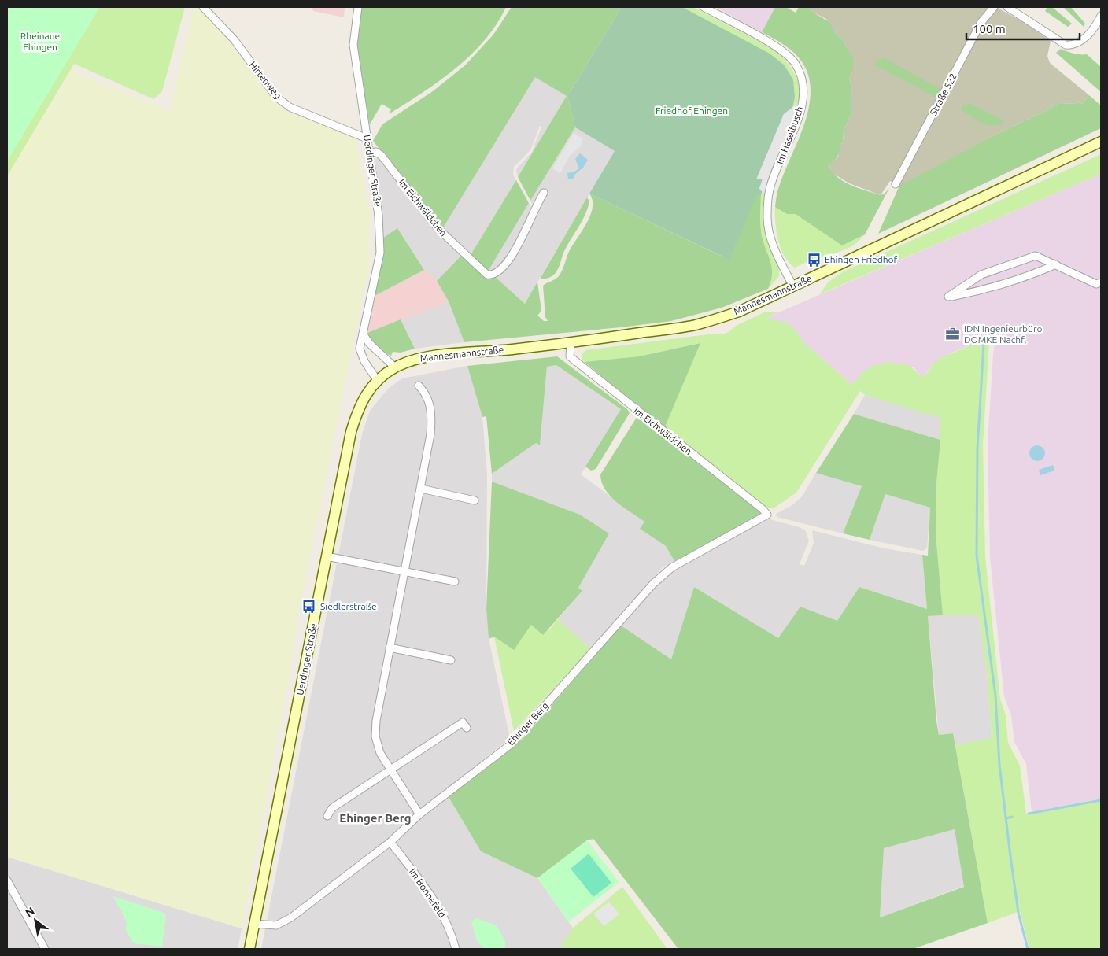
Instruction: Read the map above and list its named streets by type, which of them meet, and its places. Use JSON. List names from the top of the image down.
{
  "streets": {
    "main road": ["Uerdinger Straße", "Mannesmannstraße"],
    "street": [
      "Hirtenweg",
      "Straße 522",
      "Im Haselbusch",
      "Im Eichwäldchen",
      "Ehinger Berg",
      "Im Bonnefeld"
    ]
  },
  "crossings": [
    ["Hirtenweg", "Uerdinger Straße"],
    ["Im Haselbusch", "Mannesmannstraße"],
    ["Uerdinger Straße", "Im Eichwäldchen"],
    ["Uerdinger Straße", "Mannesmannstraße"],
    ["Uerdinger Straße", "Ehinger Berg"],
    ["Im Eichwäldchen", "Mannesmannstraße"],
    ["Im Eichwäldchen", "Ehinger Berg"],
    ["Ehinger Berg", "Im Bonnefeld"]
  ],
  "districts": ["Ehinger Berg"],
  "parks": ["Rheinaue Ehingen", "Friedhof Ehingen"],
  "places": {
    "bus stop": ["Ehingen Friedhof", "Siedlerstraße"],
    "office": ["IDN Ingenieurbüro DOMKE Nachf."]
  },
  "scale_bar": "100 m",
  "north": "top left"
}
